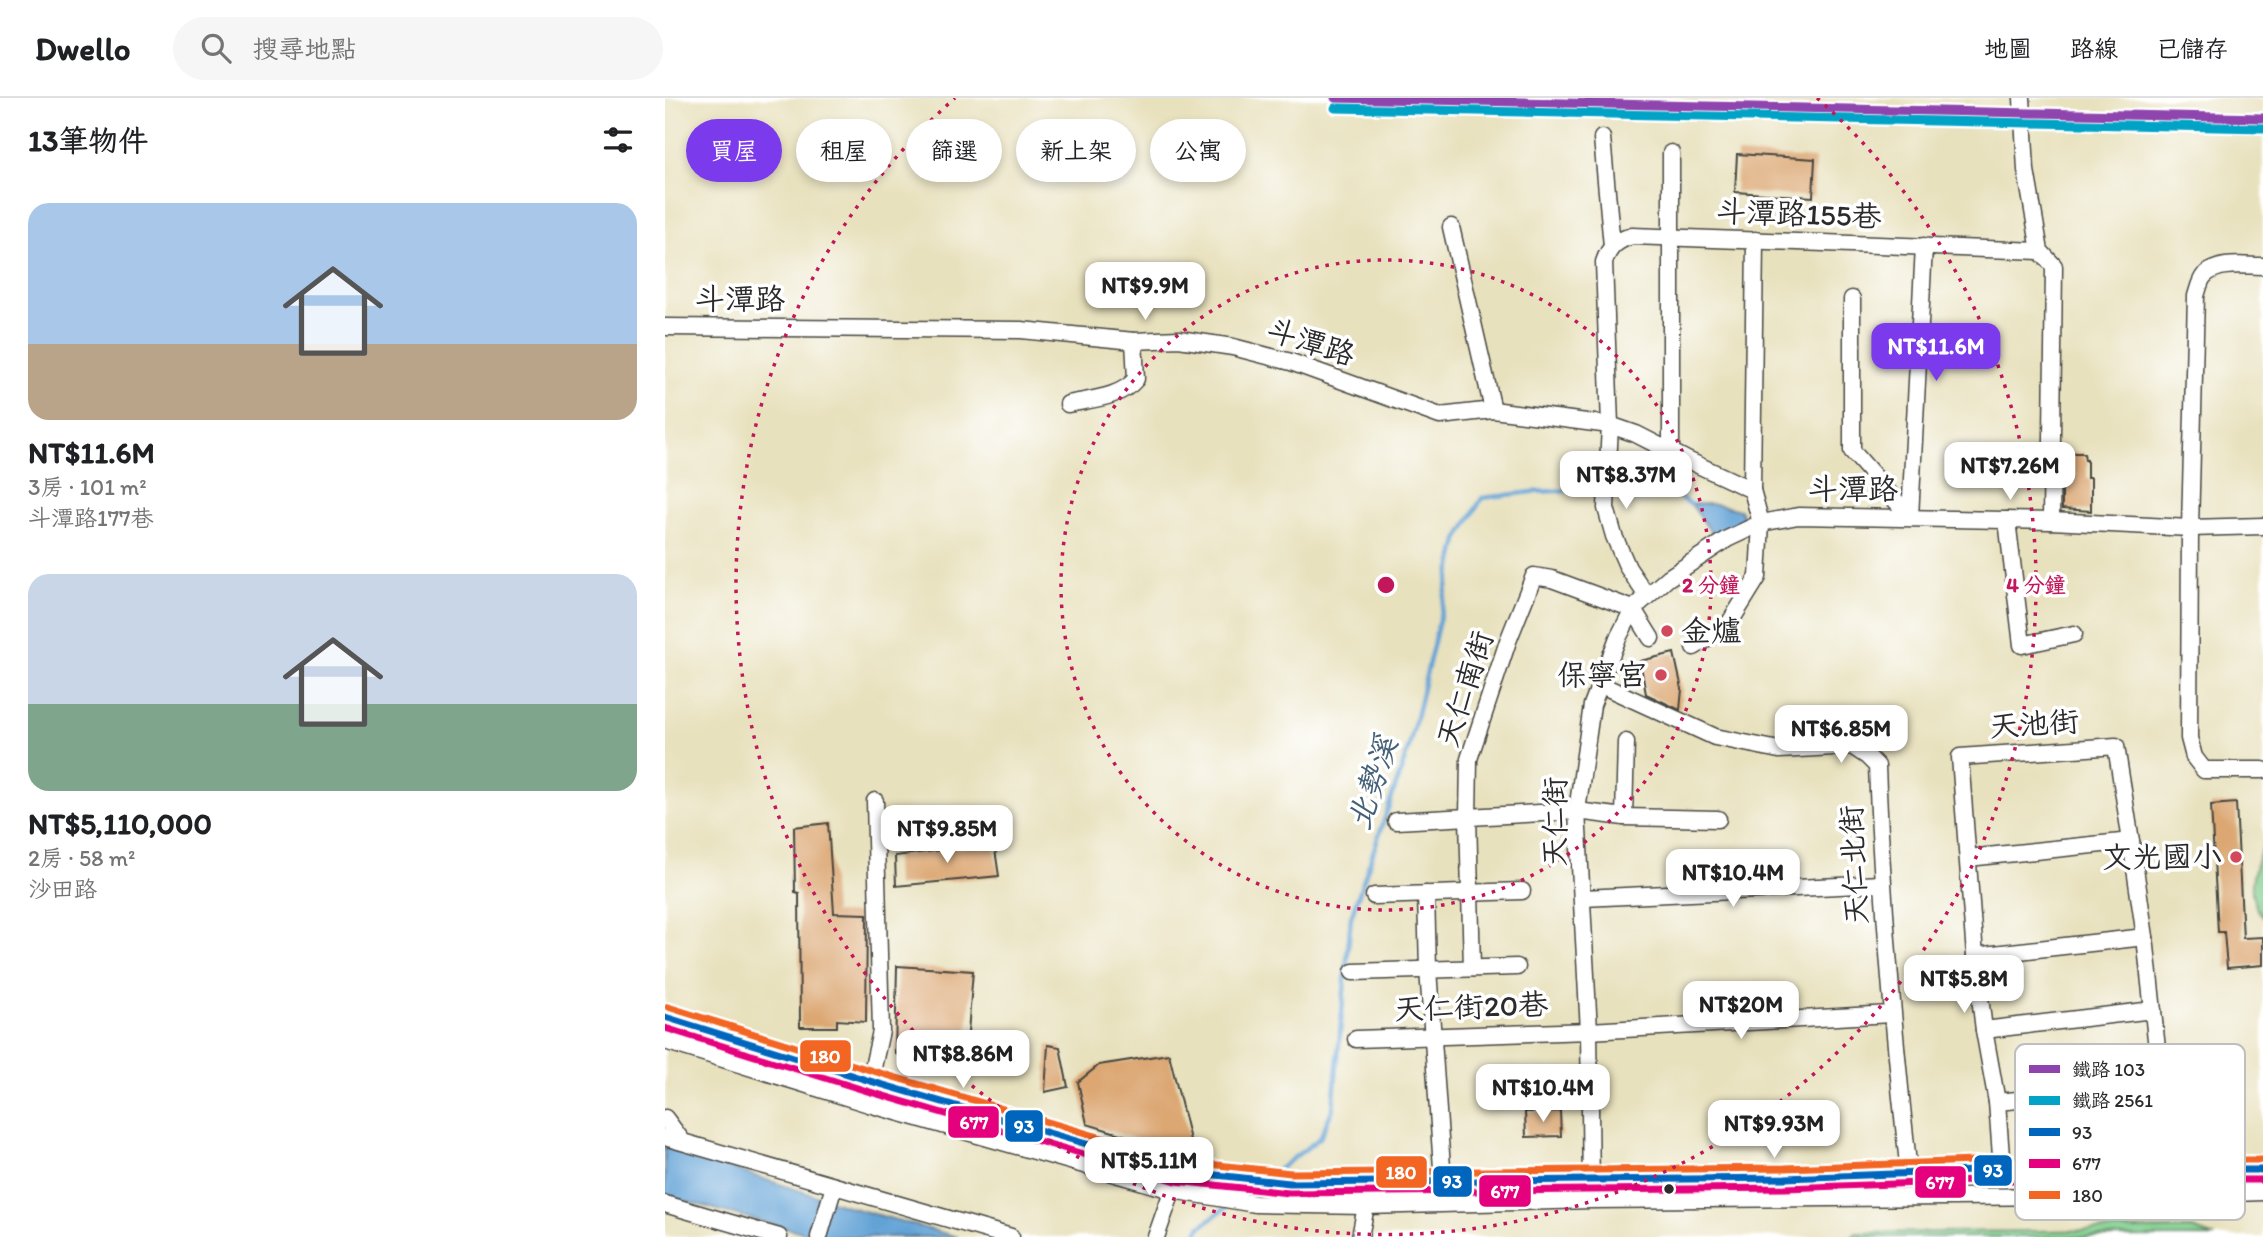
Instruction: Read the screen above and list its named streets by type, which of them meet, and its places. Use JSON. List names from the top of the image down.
{
  "streets": {
    "street": [
      "斗潭路155巷",
      "斗潭路",
      "天仁南街",
      "天池街",
      "天仁街",
      "天仁北街",
      "天仁街20巷"
    ]
  },
  "crossings": [
    ["斗潭路155巷", "斗潭路"],
    ["斗潭路", "天仁街"],
    ["天仁南街", "天仁街"],
    ["天仁街", "天仁北街"],
    ["天仁街", "天仁街20巷"],
    ["天仁北街", "天仁街20巷"]
  ],
  "water": ["北勢溪"],
  "places": ["金爐", "保寧宮", "文光國小"],
  "lines": [
    "rail line 103",
    "rail line 2561",
    "transit line 180",
    "transit line 93",
    "transit line 677"
  ],
  "legend": [
    "鐵路 103",
    "鐵路 2561",
    "93",
    "677",
    "180"
  ],
  "page": {
    "header": "Dwello",
    "search": "搜尋地點",
    "nav": ["地圖", "路線", "已儲存"],
    "heading": "13筆物件",
    "chip": [
      "買屋",
      "租屋",
      "篩選",
      "新上架",
      "公寓"
    ],
    "list": [
      {
        "name": "NT$11.6M",
        "note": "3房 · 101 m² · 斗潭路177巷"
      },
      {
        "name": "NT$5,110,000",
        "note": "2房 · 58 m² · 沙田路"
      }
    ],
    "price": [
      "NT$9.9M",
      "NT$11.6M",
      "NT$7.26M",
      "NT$8.37M",
      "NT$6.85M",
      "NT$9.85M",
      "NT$10.4M",
      "NT$5.8M",
      "NT$20M",
      "NT$8.86M",
      "NT$10.4M",
      "NT$9.93M",
      "NT$5.11M"
    ]
  },
  "rings": ["2 分鐘", "4 分鐘"]
}
